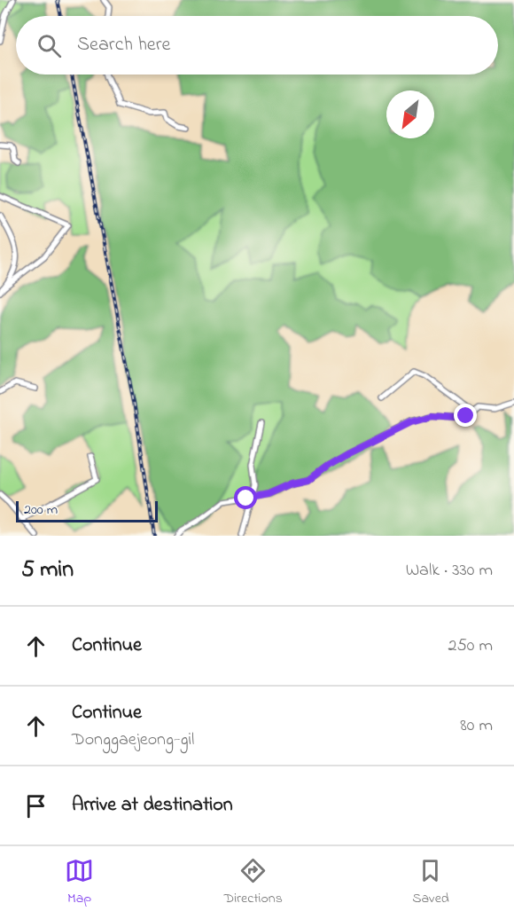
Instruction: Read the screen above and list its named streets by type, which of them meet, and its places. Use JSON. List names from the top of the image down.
{
  "scale_bar": "200 m",
  "north": "bottom left",
  "page": {
    "search": "Search here",
    "scale": "200 m",
    "heading": ["5 min", "Walk · 330 m"],
    "list": [
      ["Continue", "250 m"],
      ["Continue", "Donggaejeong-gil", "80 m"],
      "Arrive at destination"
    ],
    "nav": ["Map", "Directions", "Saved"]
  }
}
